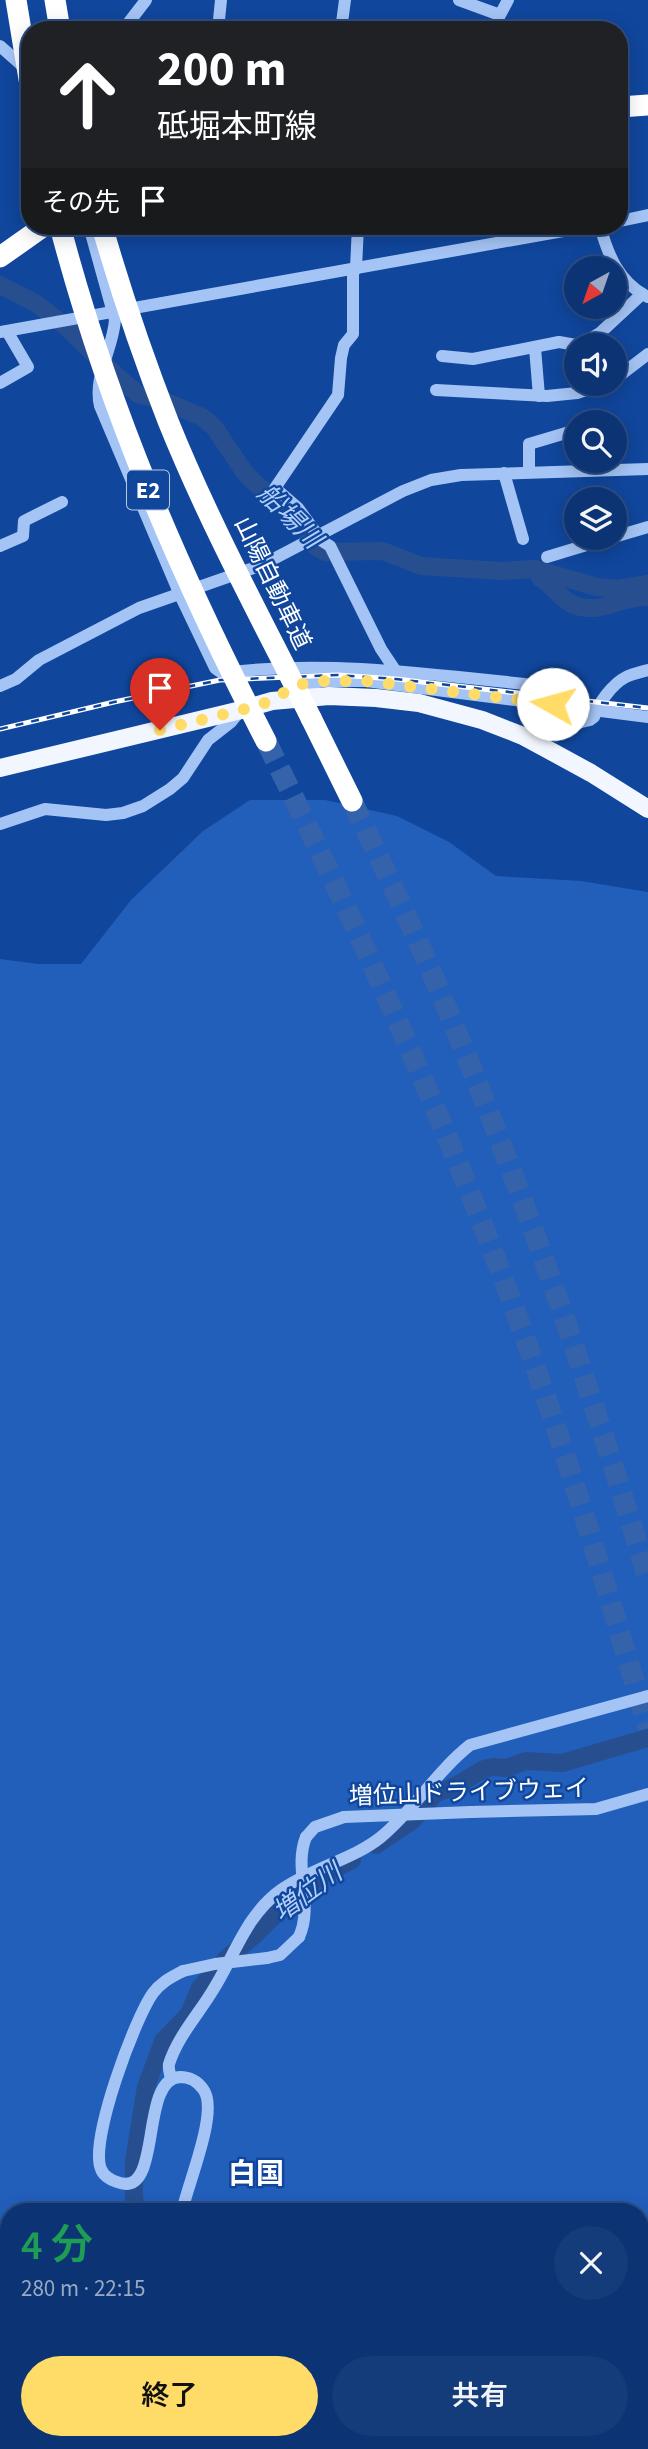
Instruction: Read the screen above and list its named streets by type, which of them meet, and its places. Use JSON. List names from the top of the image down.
{
  "streets": {
    "highway": ["E2", "山陽自動車道"],
    "street": ["増位山ドライブウェイ"]
  },
  "districts": ["白国"],
  "water": ["船場川", "増位川"],
  "north": "bottom left",
  "page": {
    "turn": ["200 m", "砥堀本町線"],
    "then": "その先",
    "heading": ["4 分", "280 m · 22:15"],
    "buttons": ["終了", "共有"]
  }
}
